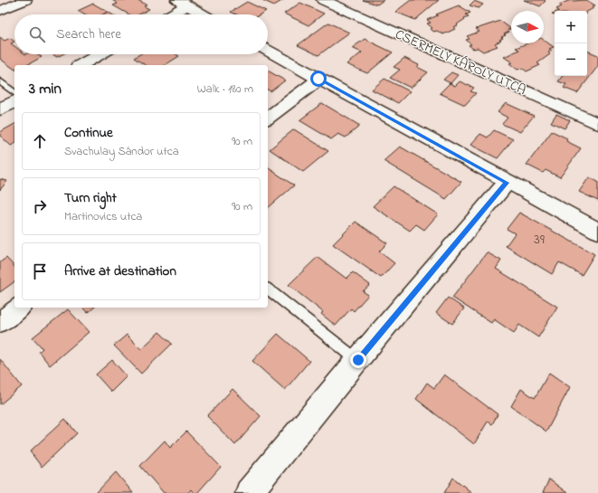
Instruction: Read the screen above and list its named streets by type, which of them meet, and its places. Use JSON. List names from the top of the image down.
{
  "streets": {
    "street": ["CSERMELY KÁROLY UTCA"]
  },
  "house_numbers": ["39"],
  "north": "right",
  "page": {
    "map_buttons": ["+", "−"],
    "search": "Search here",
    "heading": ["3 min", "Walk · 180 m"],
    "list": [
      ["Continue", "Svachulay Sándor utca", "90 m"],
      ["Turn right", "Martinovics utca", "90 m"],
      "Arrive at destination"
    ]
  }
}
